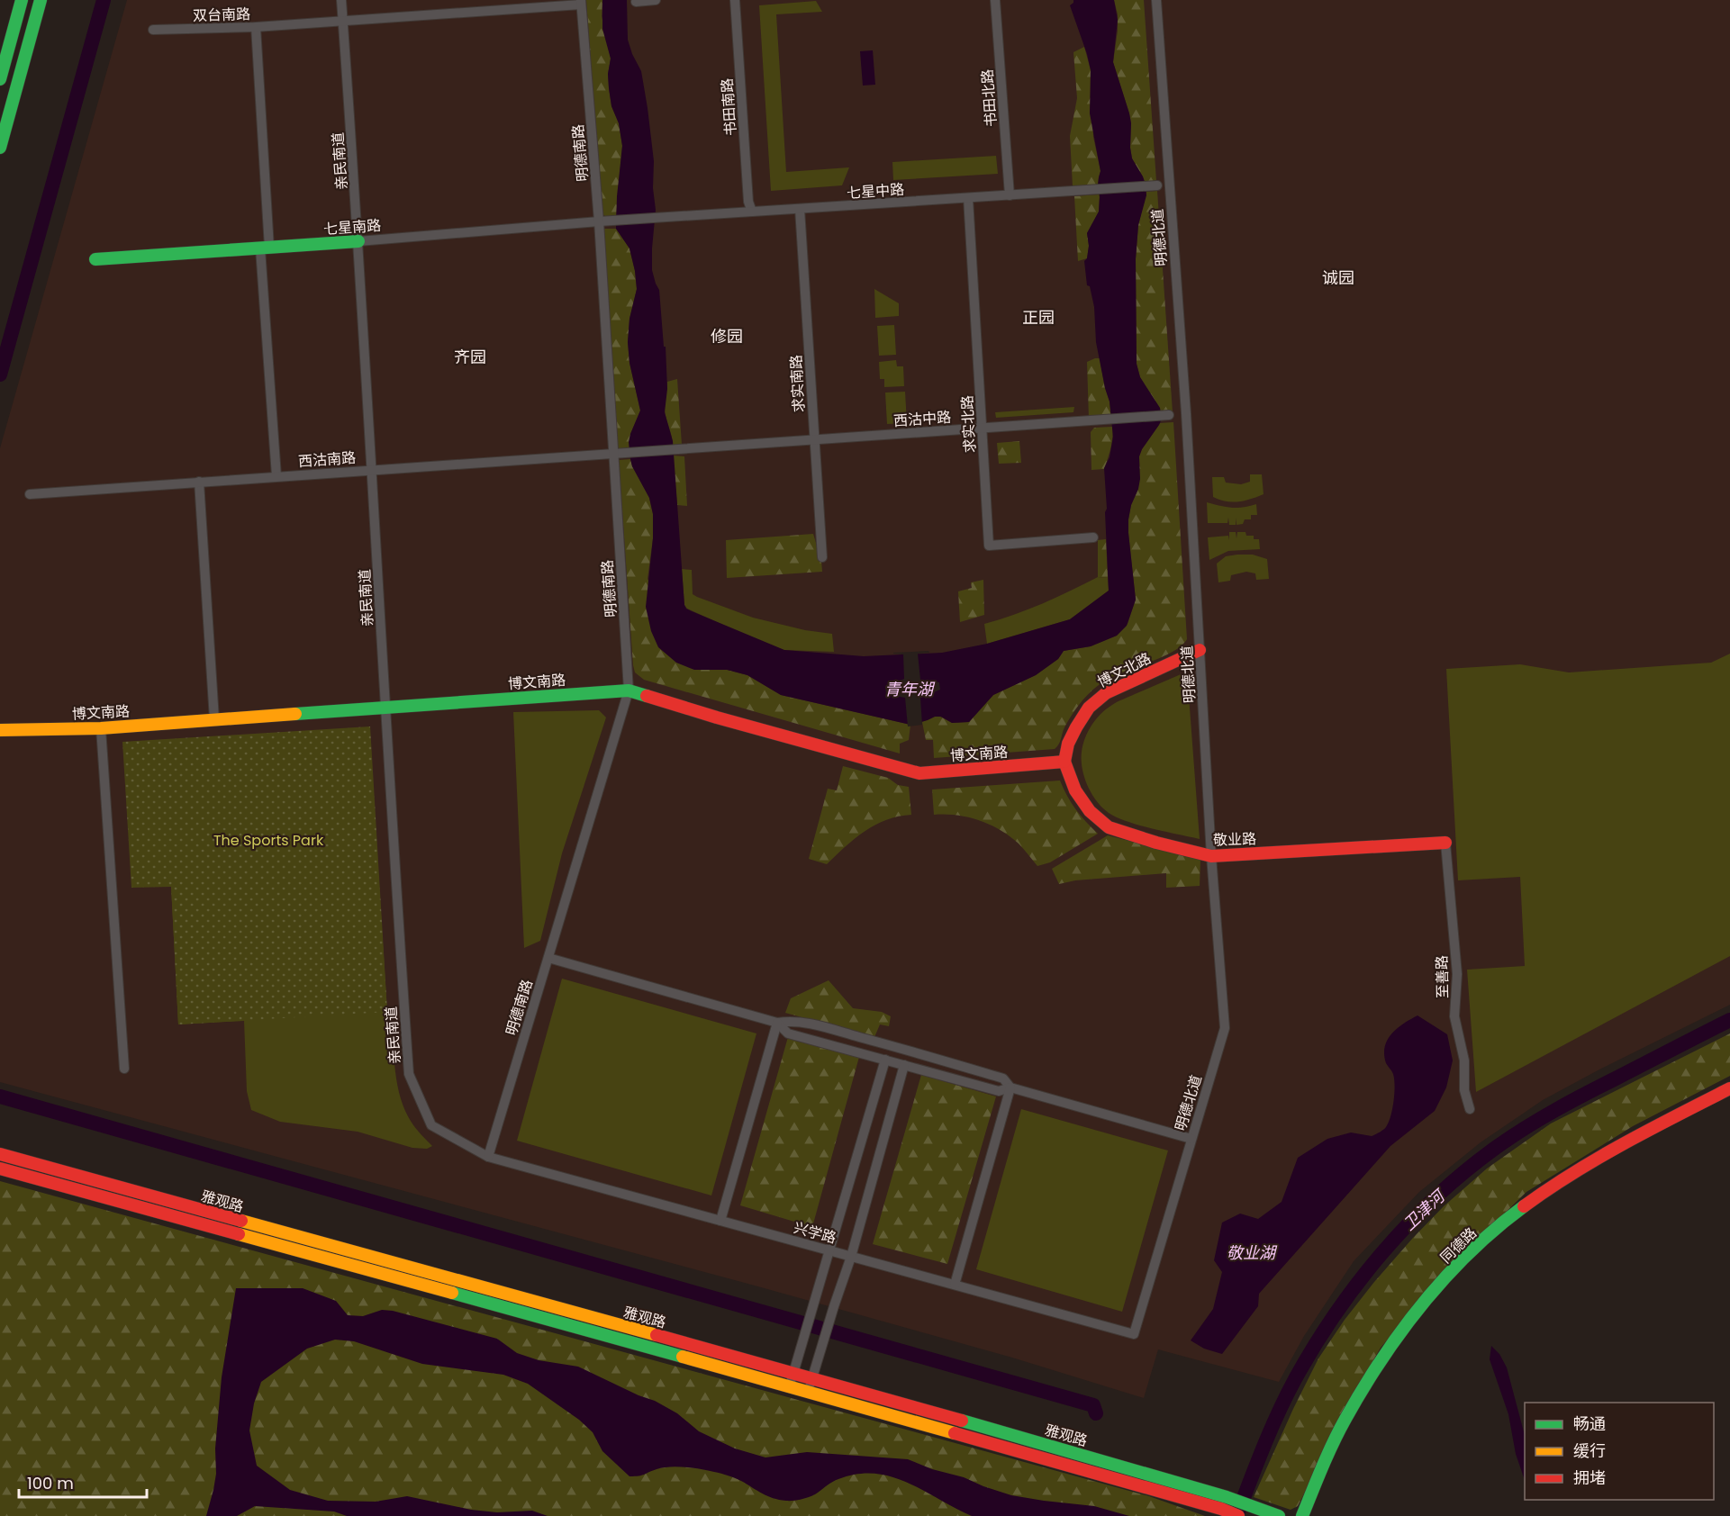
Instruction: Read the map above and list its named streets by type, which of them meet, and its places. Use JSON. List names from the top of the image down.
{
  "streets": {
    "main road": [
      "七星南路",
      "博文北路",
      "博文南路",
      "敬业路",
      "雅观路",
      "同德路"
    ],
    "street": [
      "双台南路",
      "书田北路",
      "书田南路",
      "明德南路",
      "亲民南道",
      "七星中路",
      "明德北道",
      "求实南路",
      "西沽中路",
      "求实北路",
      "西沽南路",
      "至善路",
      "兴学路"
    ]
  },
  "crossings": [
    ["双台南路", "明德南路"],
    ["双台南路", "亲民南道"],
    ["书田北路", "七星中路"],
    ["书田南路", "七星中路"],
    ["明德南路", "亲民南道"],
    ["明德南路", "七星南路"],
    ["明德南路", "西沽南路"],
    ["明德南路", "博文南路"],
    ["明德南路", "兴学路"],
    ["亲民南道", "七星南路"],
    ["亲民南道", "西沽南路"],
    ["亲民南道", "博文南路"],
    ["亲民南道", "兴学路"],
    ["七星中路", "七星南路"],
    ["七星中路", "求实南路"],
    ["七星中路", "求实北路"],
    ["明德北道", "博文北路"],
    ["明德北道", "敬业路"],
    ["明德北道", "兴学路"],
    ["求实南路", "西沽中路"],
    ["西沽中路", "求实北路"],
    ["西沽中路", "西沽南路"],
    ["博文北路", "博文南路"],
    ["博文北路", "敬业路"],
    ["博文南路", "敬业路"],
    ["敬业路", "至善路"]
  ],
  "districts": [
    "诚园",
    "正园",
    "修园",
    "齐园"
  ],
  "water": ["青年湖", "卫津河", "敬业湖"],
  "parks": ["The Sports Park"],
  "legend": ["畅通", "缓行", "拥堵"],
  "scale_bar": "100 m"
}
